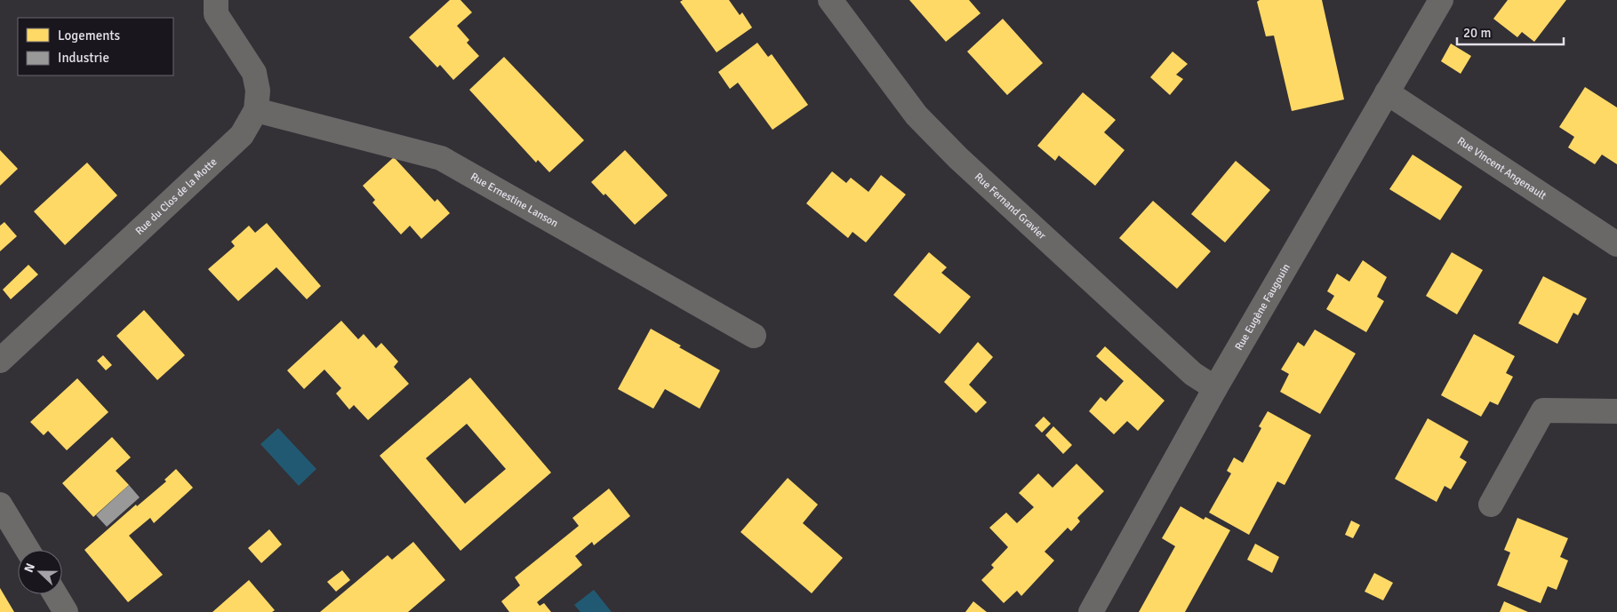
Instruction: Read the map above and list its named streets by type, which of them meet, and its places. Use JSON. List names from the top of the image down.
{
  "streets": {
    "street": [
      "Rue Vincent Angenault",
      "Rue du Clos de la Motte",
      "Rue Ernestine Lanson",
      "Rue Fernand Gravier",
      "Rue Eugène Faugouin"
    ]
  },
  "crossings": [
    ["Rue Vincent Angenault", "Rue Eugène Faugouin"],
    ["Rue du Clos de la Motte", "Rue Ernestine Lanson"],
    ["Rue Fernand Gravier", "Rue Eugène Faugouin"]
  ],
  "legend": ["Logements", "Industrie"],
  "scale_bar": "20 m",
  "north": "left"
}
